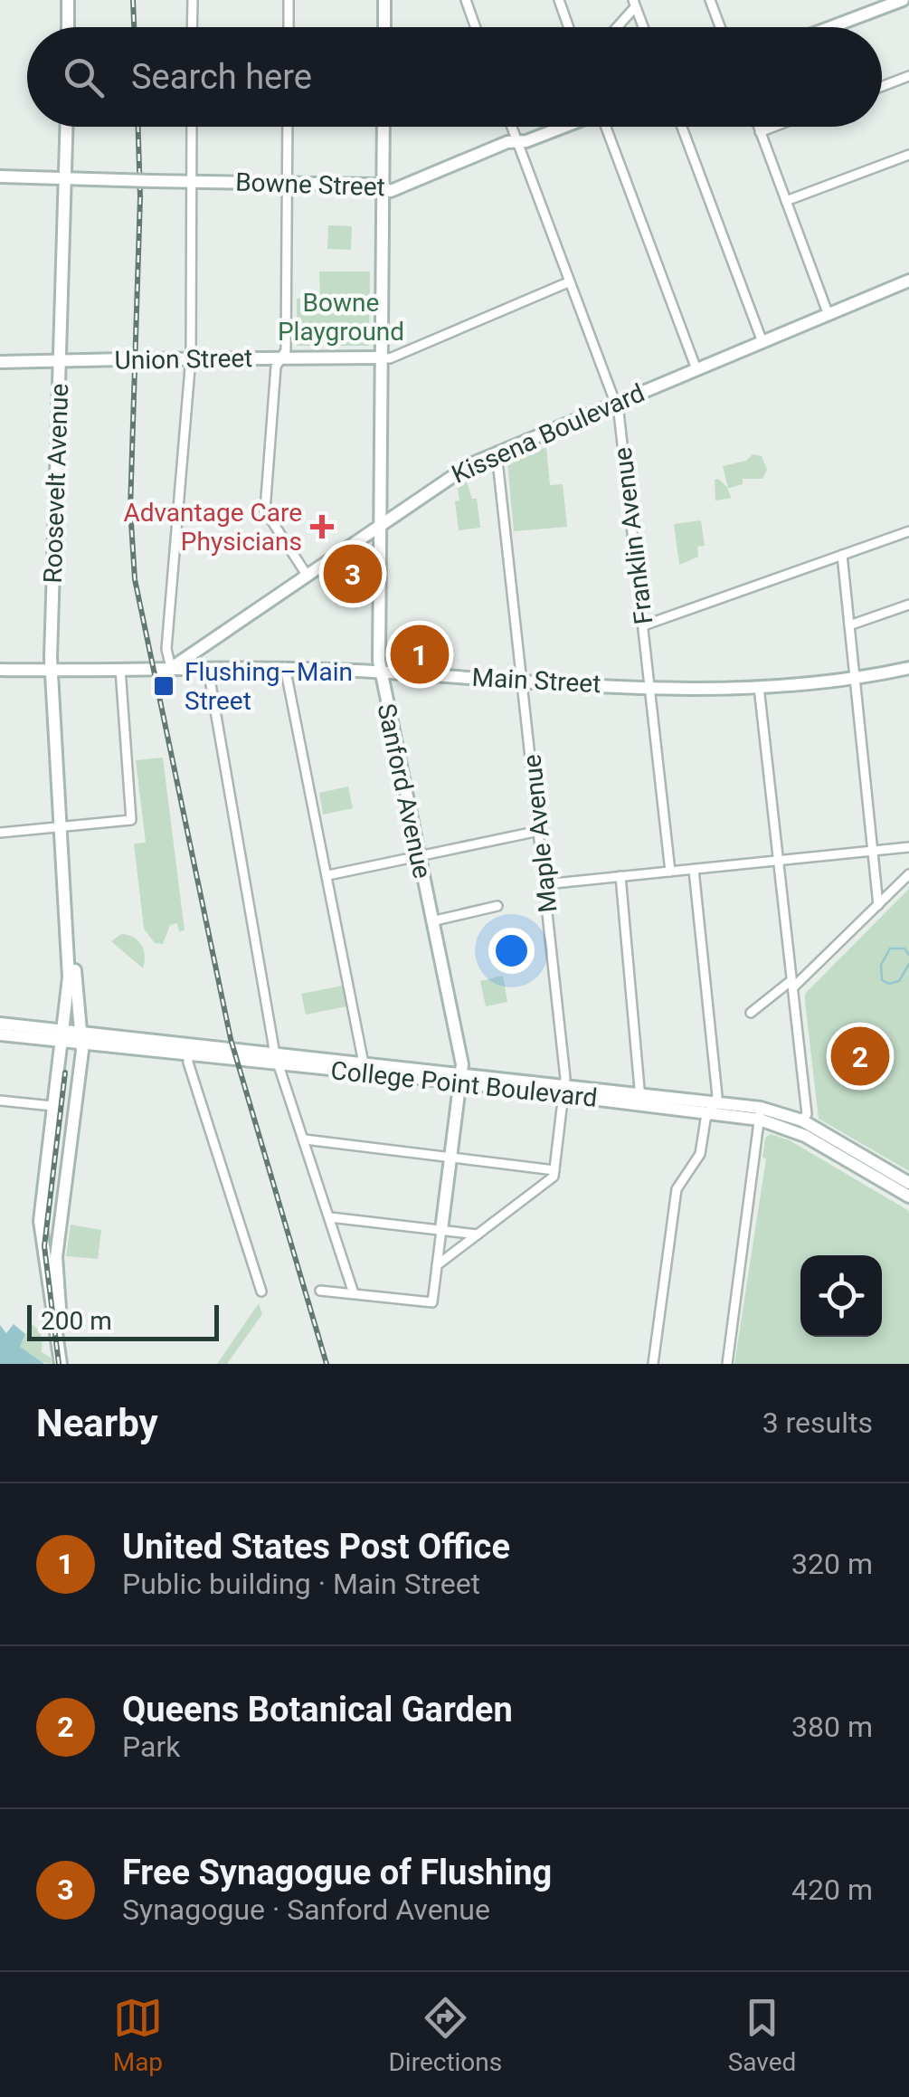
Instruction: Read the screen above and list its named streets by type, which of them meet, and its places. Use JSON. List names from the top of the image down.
{
  "streets": {
    "main road": [
      "Bowne Street",
      "Union Street",
      "Kissena Boulevard",
      "Roosevelt Avenue",
      "Main Street",
      "Sanford Avenue",
      "College Point Boulevard"
    ],
    "street": ["Franklin Avenue", "Maple Avenue"]
  },
  "crossings": [
    ["Bowne Street", "Roosevelt Avenue"],
    ["Bowne Street", "Franklin Avenue"],
    ["Bowne Street", "Sanford Avenue"],
    ["Union Street", "Roosevelt Avenue"],
    ["Union Street", "Franklin Avenue"],
    ["Union Street", "Sanford Avenue"],
    ["Kissena Boulevard", "Franklin Avenue"],
    ["Kissena Boulevard", "Main Street"],
    ["Kissena Boulevard", "Sanford Avenue"],
    ["Kissena Boulevard", "Maple Avenue"],
    ["Roosevelt Avenue", "Main Street"],
    ["Roosevelt Avenue", "College Point Boulevard"],
    ["Franklin Avenue", "Main Street"],
    ["Main Street", "Sanford Avenue"],
    ["Main Street", "Maple Avenue"],
    ["Sanford Avenue", "College Point Boulevard"],
    ["Maple Avenue", "College Point Boulevard"]
  ],
  "parks": ["Bowne Playground"],
  "places": {
    "health": ["Advantage Care Physicians"],
    "transit": ["Flushing–Main Street"]
  },
  "scale_bar": "200 m",
  "page": {
    "search": "Search here",
    "pins": ["3", "1", "2"],
    "scale": "200 m",
    "heading": ["Nearby", "3 results"],
    "list": [
      {
        "mark": "1",
        "name": "United States Post Office",
        "note": "Public building · Main Street",
        "value": "320 m"
      },
      {
        "mark": "2",
        "name": "Queens Botanical Garden",
        "note": "Park",
        "value": "380 m"
      },
      {
        "mark": "3",
        "name": "Free Synagogue of Flushing",
        "note": "Synagogue · Sanford Avenue",
        "value": "420 m"
      }
    ],
    "nav": ["Map", "Directions", "Saved"]
  }
}
